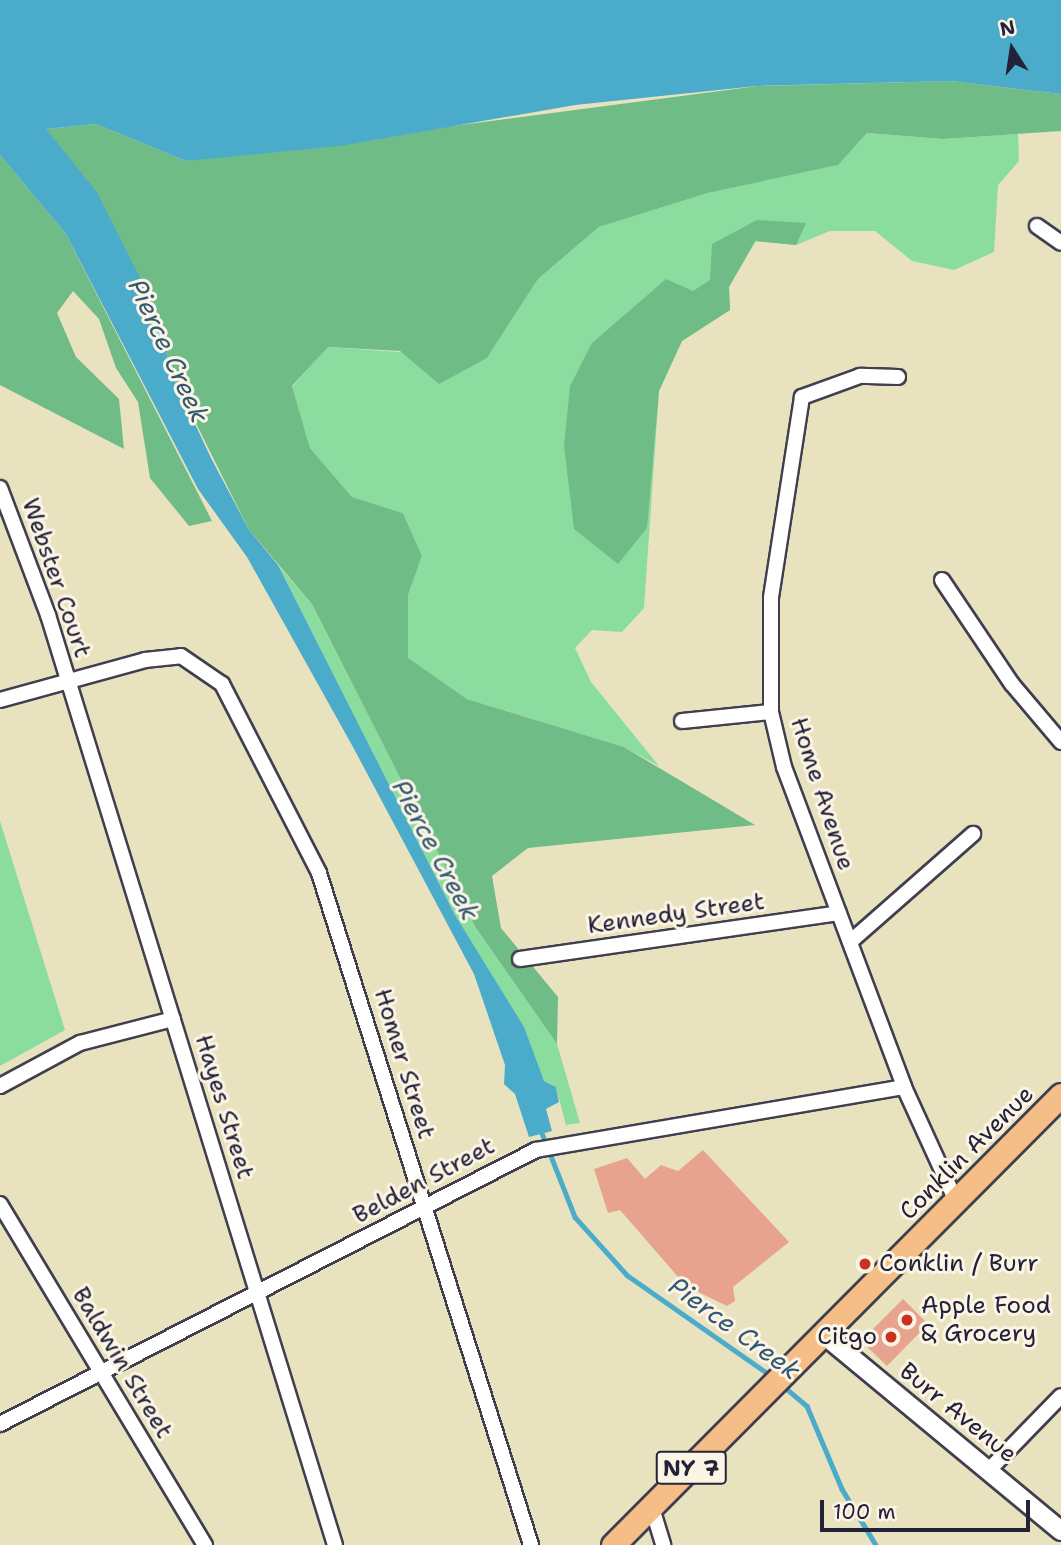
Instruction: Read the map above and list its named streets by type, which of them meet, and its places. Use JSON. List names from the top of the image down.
{
  "streets": {
    "main road": ["Conklin Avenue", "NY 7"],
    "street": [
      "Webster Court",
      "Home Avenue",
      "Kennedy Street",
      "Homer Street",
      "Hayes Street",
      "Belden Street",
      "Baldwin Street",
      "Burr Avenue"
    ]
  },
  "crossings": [
    ["Webster Court", "Homer Street"],
    ["Webster Court", "Hayes Street"],
    ["Home Avenue", "Kennedy Street"],
    ["Home Avenue", "Conklin Avenue"],
    ["Home Avenue", "Belden Street"],
    ["Homer Street", "Hayes Street"],
    ["Homer Street", "Belden Street"],
    ["Hayes Street", "Belden Street"],
    ["Conklin Avenue", "Burr Avenue"],
    ["Belden Street", "Baldwin Street"]
  ],
  "water": ["Pierce Creek"],
  "places": ["Conklin / Burr", "Apple Food & Grocery", "Citgo"],
  "scale_bar": "100 m",
  "north": "top"
}
